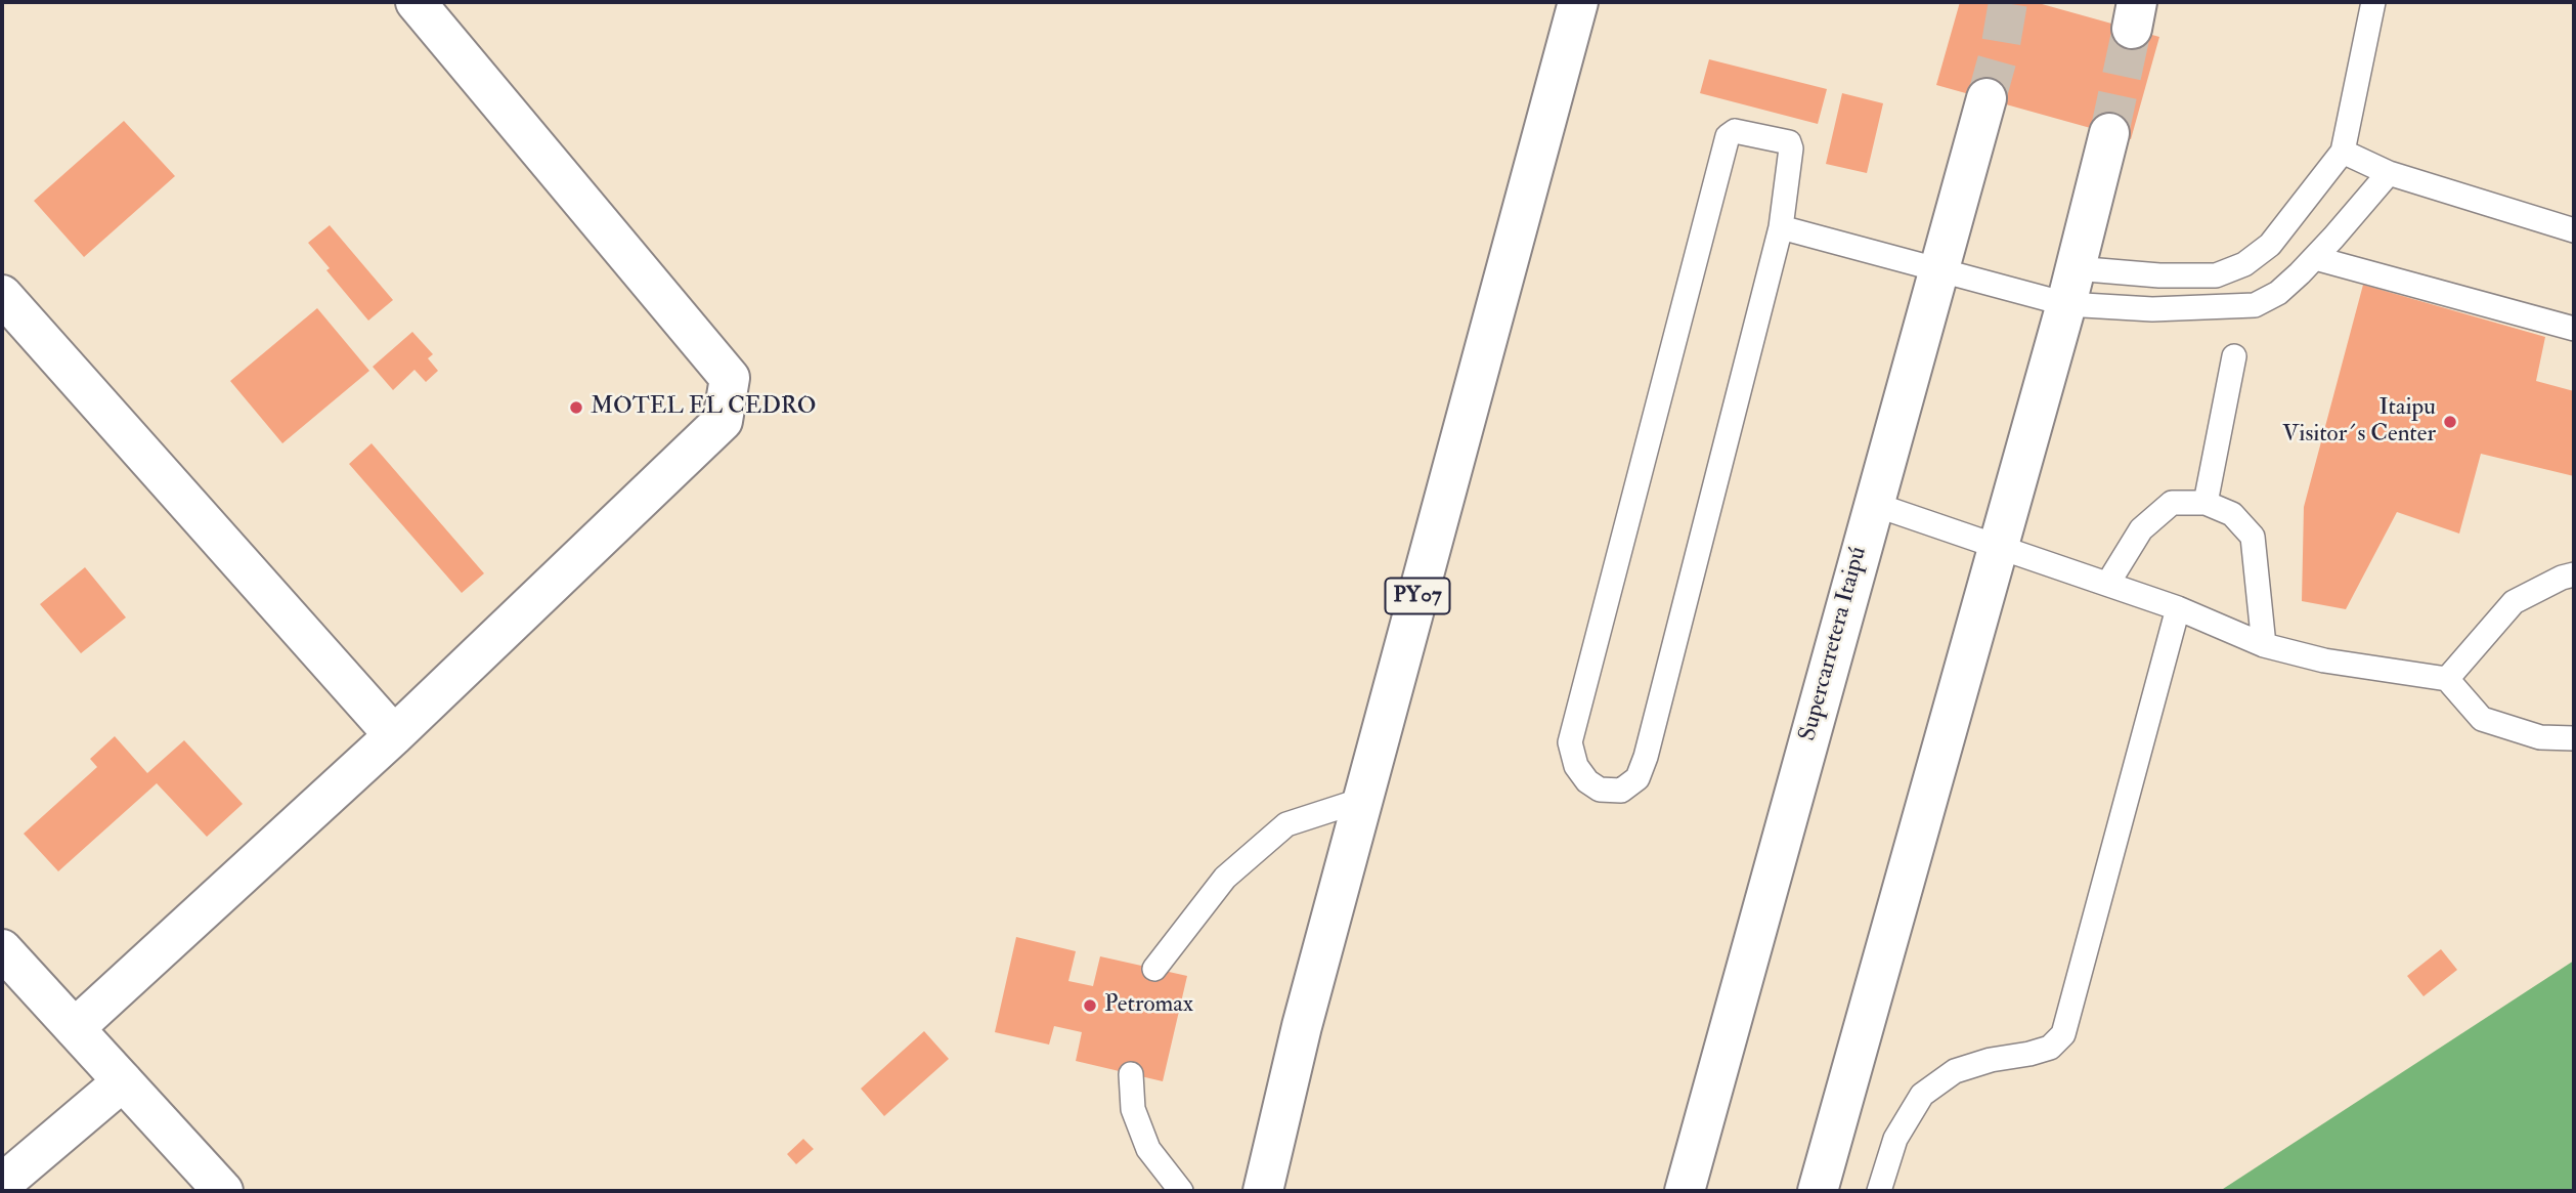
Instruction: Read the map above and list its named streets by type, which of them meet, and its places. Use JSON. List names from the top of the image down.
{
  "streets": {
    "main road": ["PY07", "Supercarretera Itaipú"]
  },
  "places": ["MOTEL EL CEDRO", "Itaipu Visitor´s Center", "Petromax"]
}
